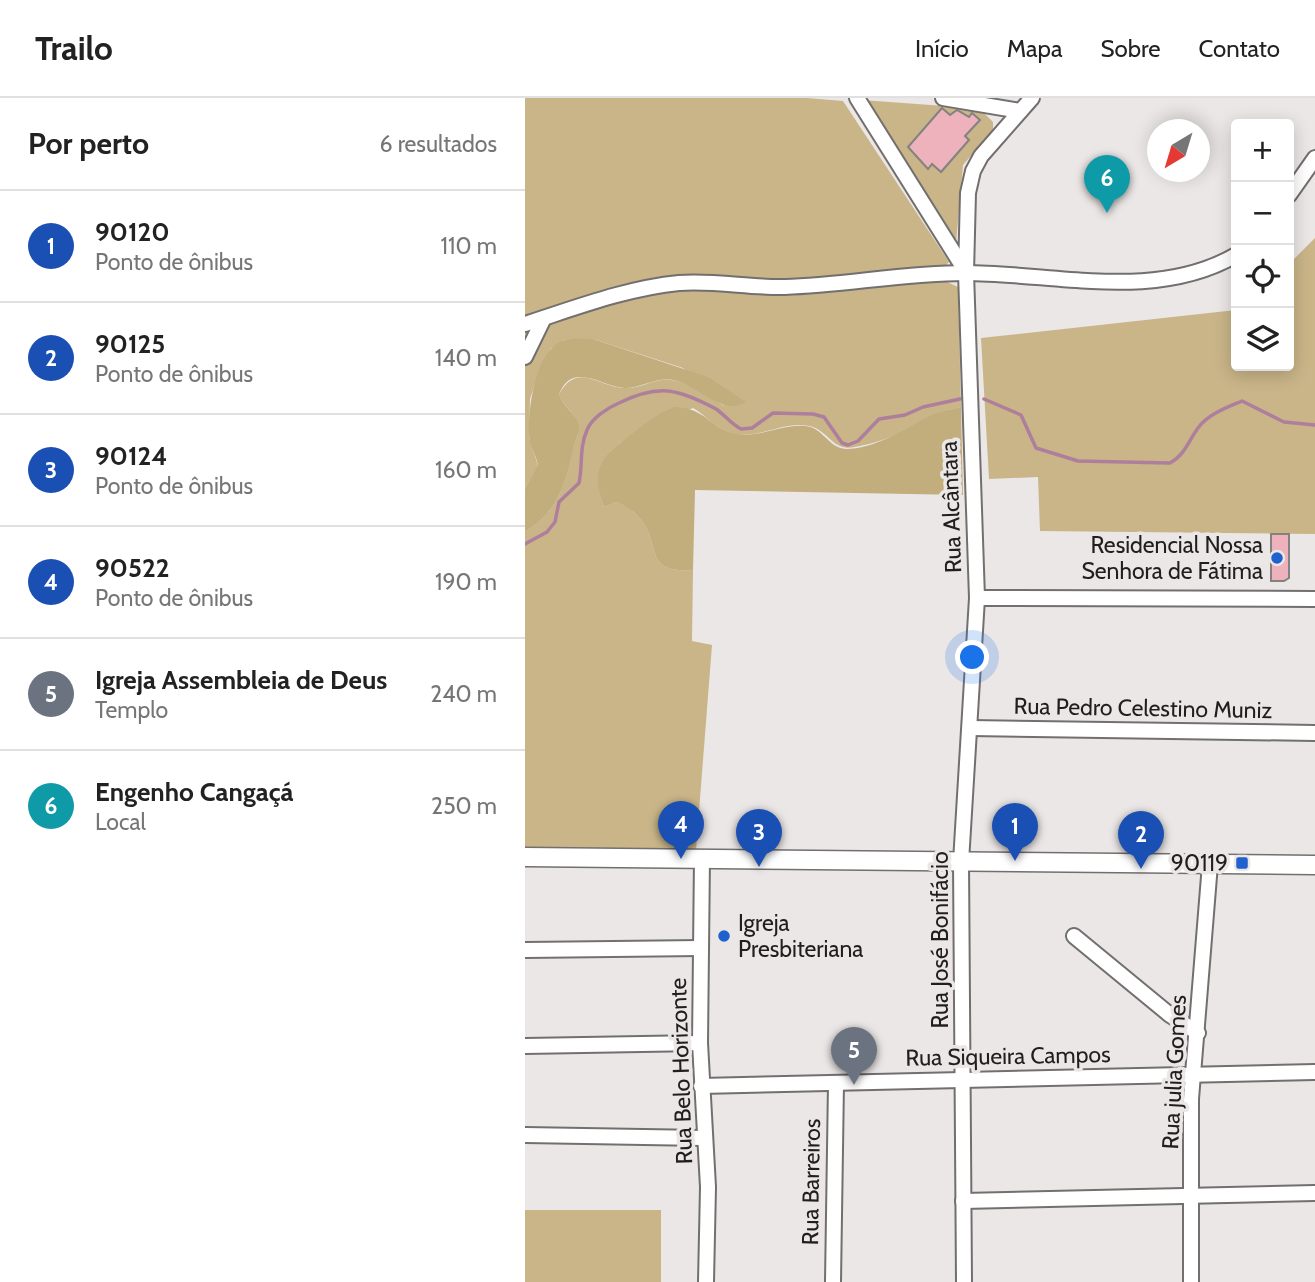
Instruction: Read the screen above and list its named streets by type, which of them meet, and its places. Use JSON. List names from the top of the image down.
{
  "streets": {
    "street": [
      "Rua Alcântara",
      "Rua Pedro Celestino Muniz",
      "Rua José Bonifácio",
      "Rua Siqueira Campos",
      "Rua Belo Horizonte",
      "Rua julia Gomes",
      "Rua Barreiros"
    ]
  },
  "crossings": [
    ["Rua Alcântara", "Rua José Bonifácio"],
    ["Rua Pedro Celestino Muniz", "Rua José Bonifácio"],
    ["Rua José Bonifácio", "Rua Siqueira Campos"],
    ["Rua Siqueira Campos", "Rua Belo Horizonte"],
    ["Rua Siqueira Campos", "Rua julia Gomes"],
    ["Rua Siqueira Campos", "Rua Barreiros"]
  ],
  "places": {
    "other": ["Residencial Nossa Senhora de Fátima", "Igreja Presbiteriana"],
    "transit": ["90119"]
  },
  "north": "bottom left",
  "page": {
    "header": "Trailo",
    "nav": [
      "Início",
      "Mapa",
      "Sobre",
      "Contato"
    ],
    "heading": ["Por perto", "6 resultados"],
    "map_buttons": ["+", "−"],
    "pins": [
      "6",
      "4",
      "1",
      "3",
      "2",
      "5"
    ],
    "list": [
      {
        "mark": "1",
        "name": "90120",
        "note": "Ponto de ônibus",
        "value": "110 m"
      },
      {
        "mark": "2",
        "name": "90125",
        "note": "Ponto de ônibus",
        "value": "140 m"
      },
      {
        "mark": "3",
        "name": "90124",
        "note": "Ponto de ônibus",
        "value": "160 m"
      },
      {
        "mark": "4",
        "name": "90522",
        "note": "Ponto de ônibus",
        "value": "190 m"
      },
      {
        "mark": "5",
        "name": "Igreja Assembleia de Deus",
        "note": "Templo",
        "value": "240 m"
      },
      {
        "mark": "6",
        "name": "Engenho Cangaçá",
        "note": "Local",
        "value": "250 m"
      }
    ]
  }
}
